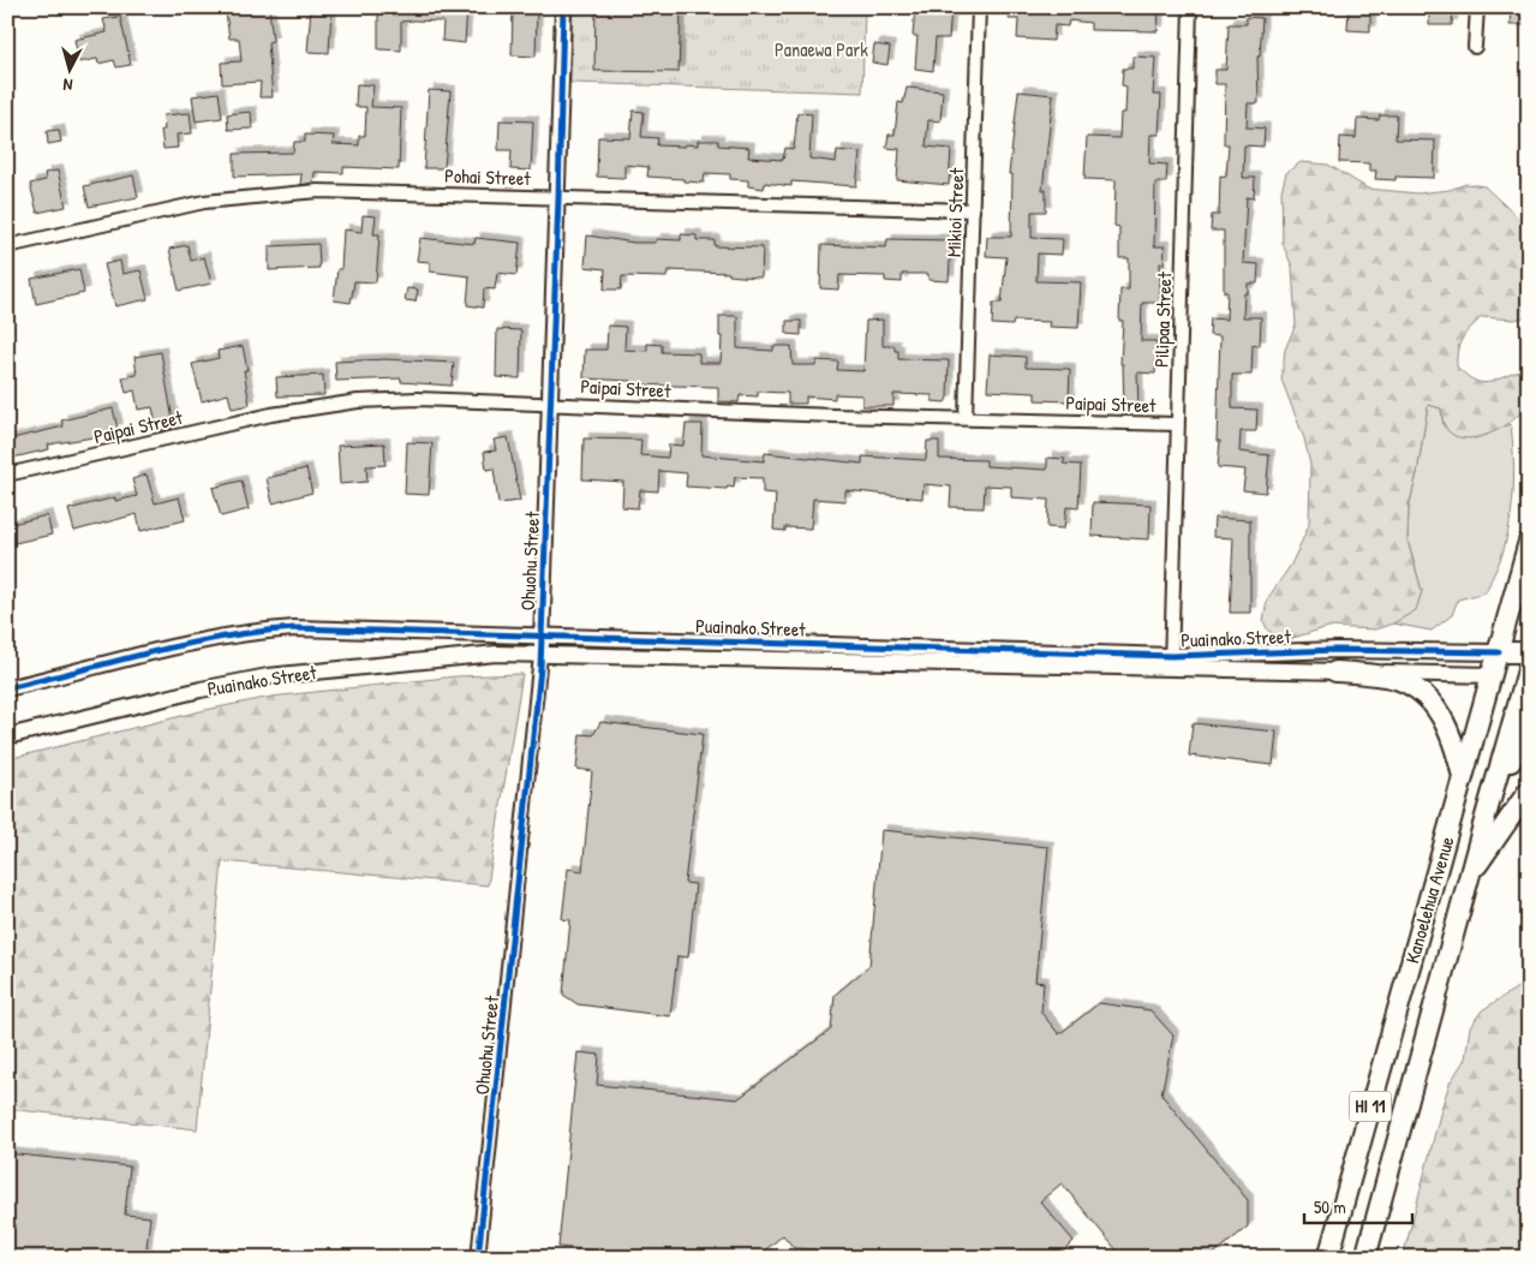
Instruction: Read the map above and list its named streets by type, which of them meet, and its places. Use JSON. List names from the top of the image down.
{
  "streets": {
    "highway": ["Puainako Street", "Kanoelehua Avenue", "HI 11"],
    "street": [
      "Pohai Street",
      "Mikioi Street",
      "Pilipaa Street",
      "Paipai Street",
      "Ohuohu Street"
    ]
  },
  "crossings": [
    ["Pohai Street", "Mikioi Street"],
    ["Pohai Street", "Ohuohu Street"],
    ["Mikioi Street", "Paipai Street"],
    ["Pilipaa Street", "Paipai Street"],
    ["Pilipaa Street", "Puainako Street"],
    ["Paipai Street", "Ohuohu Street"],
    ["Ohuohu Street", "Puainako Street"],
    ["Puainako Street", "Kanoelehua Avenue"]
  ],
  "parks": ["Panaewa Park"],
  "scale_bar": "50 m",
  "north": "bottom"
}
